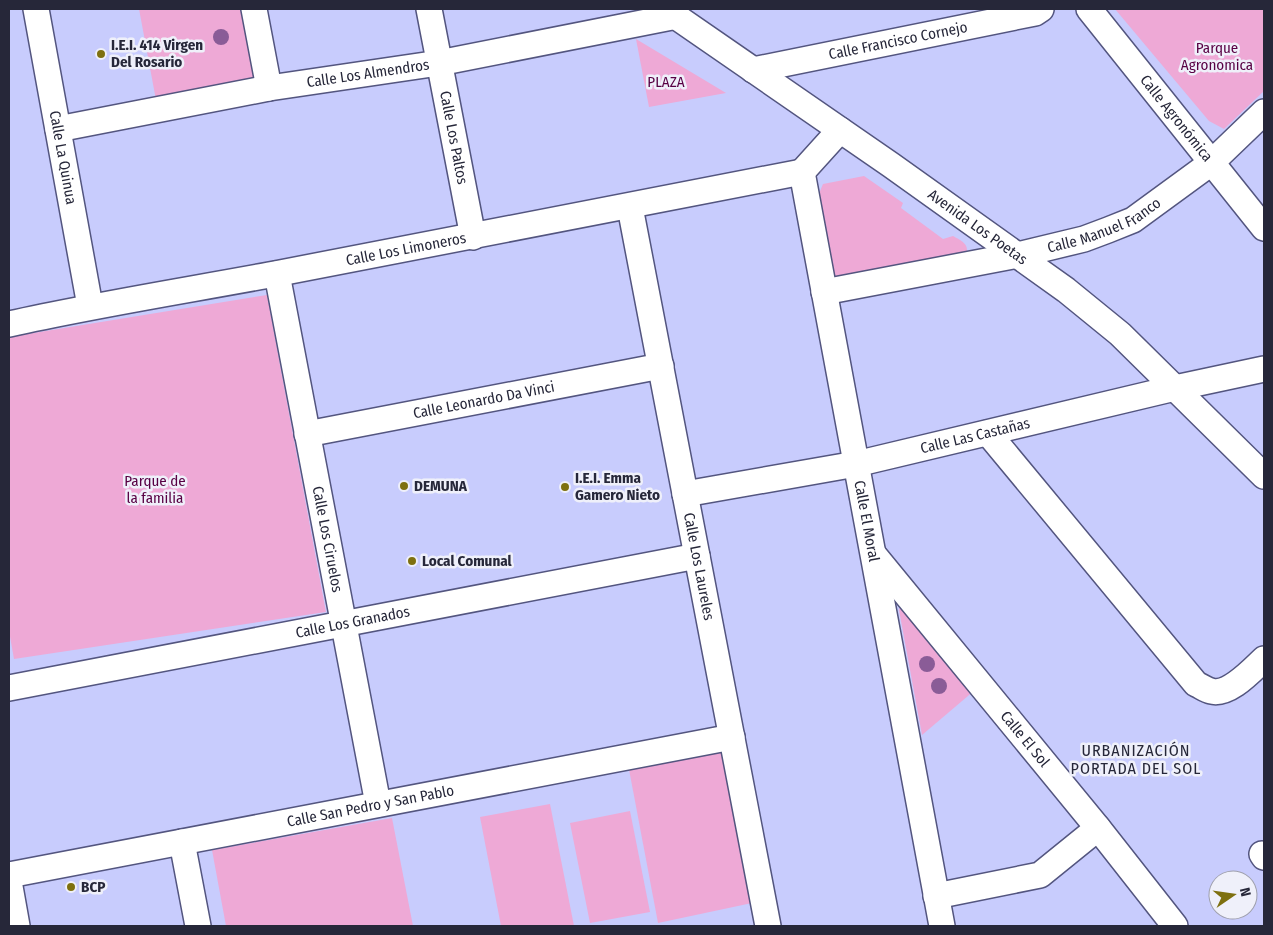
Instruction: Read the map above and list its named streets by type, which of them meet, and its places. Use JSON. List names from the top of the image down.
{
  "streets": {
    "street": [
      "Calle Francisco Cornejo",
      "Calle Los Almendros",
      "Calle Agronómica",
      "Calle Los Paltos",
      "Calle La Quinua",
      "Calle Manuel Franco",
      "Avenida Los Poetas",
      "Calle Los Limoneros",
      "Calle Leonardo Da Vinci",
      "Calle Las Castañas",
      "Calle El Moral",
      "Calle Los Ciruelos",
      "Calle Los Laureles",
      "Calle Los Granados",
      "Calle El Sol",
      "Calle San Pedro y San Pablo"
    ]
  },
  "crossings": [
    ["Calle Francisco Cornejo", "Avenida Los Poetas"],
    ["Calle Los Almendros", "Calle Los Paltos"],
    ["Calle Los Almendros", "Calle La Quinua"],
    ["Calle Los Almendros", "Avenida Los Poetas"],
    ["Calle Agronómica", "Calle Manuel Franco"],
    ["Calle Los Paltos", "Calle Los Limoneros"],
    ["Calle La Quinua", "Calle Los Limoneros"],
    ["Calle Manuel Franco", "Avenida Los Poetas"],
    ["Calle Manuel Franco", "Calle El Moral"],
    ["Avenida Los Poetas", "Calle Las Castañas"],
    ["Calle Los Limoneros", "Calle El Moral"],
    ["Calle Los Limoneros", "Calle Los Ciruelos"],
    ["Calle Los Limoneros", "Calle Los Laureles"],
    ["Calle Leonardo Da Vinci", "Calle Los Ciruelos"],
    ["Calle Leonardo Da Vinci", "Calle Los Laureles"],
    ["Calle Las Castañas", "Calle El Moral"],
    ["Calle Las Castañas", "Calle Los Laureles"],
    ["Calle El Moral", "Calle El Sol"],
    ["Calle Los Ciruelos", "Calle Los Granados"],
    ["Calle Los Ciruelos", "Calle San Pedro y San Pablo"],
    ["Calle Los Laureles", "Calle Los Granados"],
    ["Calle Los Laureles", "Calle San Pedro y San Pablo"]
  ],
  "districts": ["URBANIZACIÓN PORTADA DEL SOL"],
  "parks": ["Parque Agronomica", "PLAZA", "Parque de la familia"],
  "places": [
    "I.E.I. 414 Virgen Del Rosario",
    "DEMUNA",
    "I.E.I. Emma Gamero Nieto",
    "Local Comunal",
    "BCP"
  ],
  "north": "right"
}
